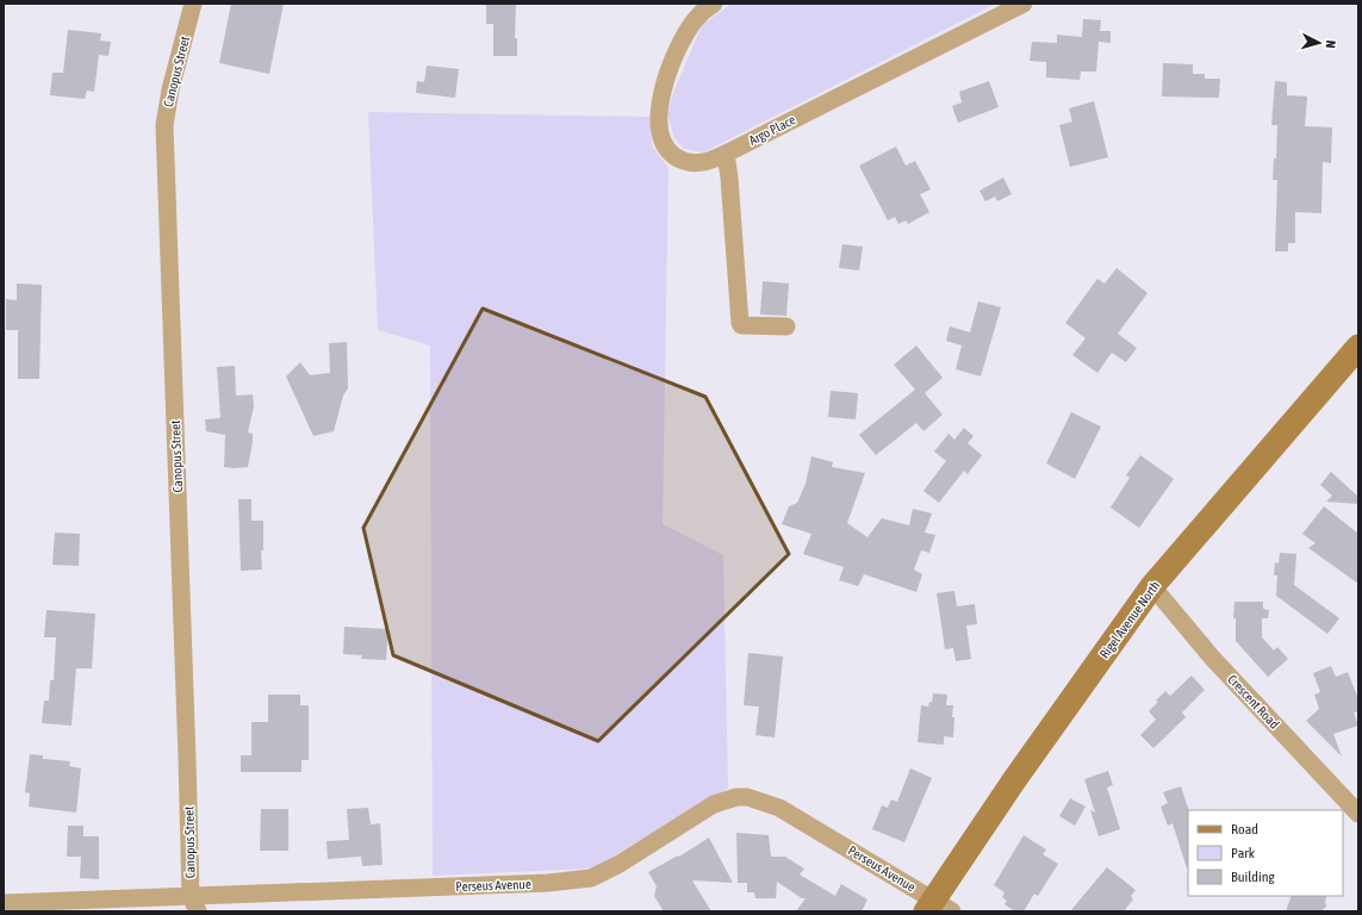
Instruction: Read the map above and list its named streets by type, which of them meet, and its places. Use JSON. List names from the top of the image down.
{
  "streets": {
    "main road": ["Rigel Avenue North"],
    "street": [
      "Canopus Street",
      "Argo Place",
      "Crescent Road",
      "Perseus Avenue"
    ]
  },
  "crossings": [
    ["Canopus Street", "Perseus Avenue"],
    ["Rigel Avenue North", "Crescent Road"],
    ["Rigel Avenue North", "Perseus Avenue"]
  ],
  "legend": ["Road", "Park", "Building"],
  "north": "right"
}
